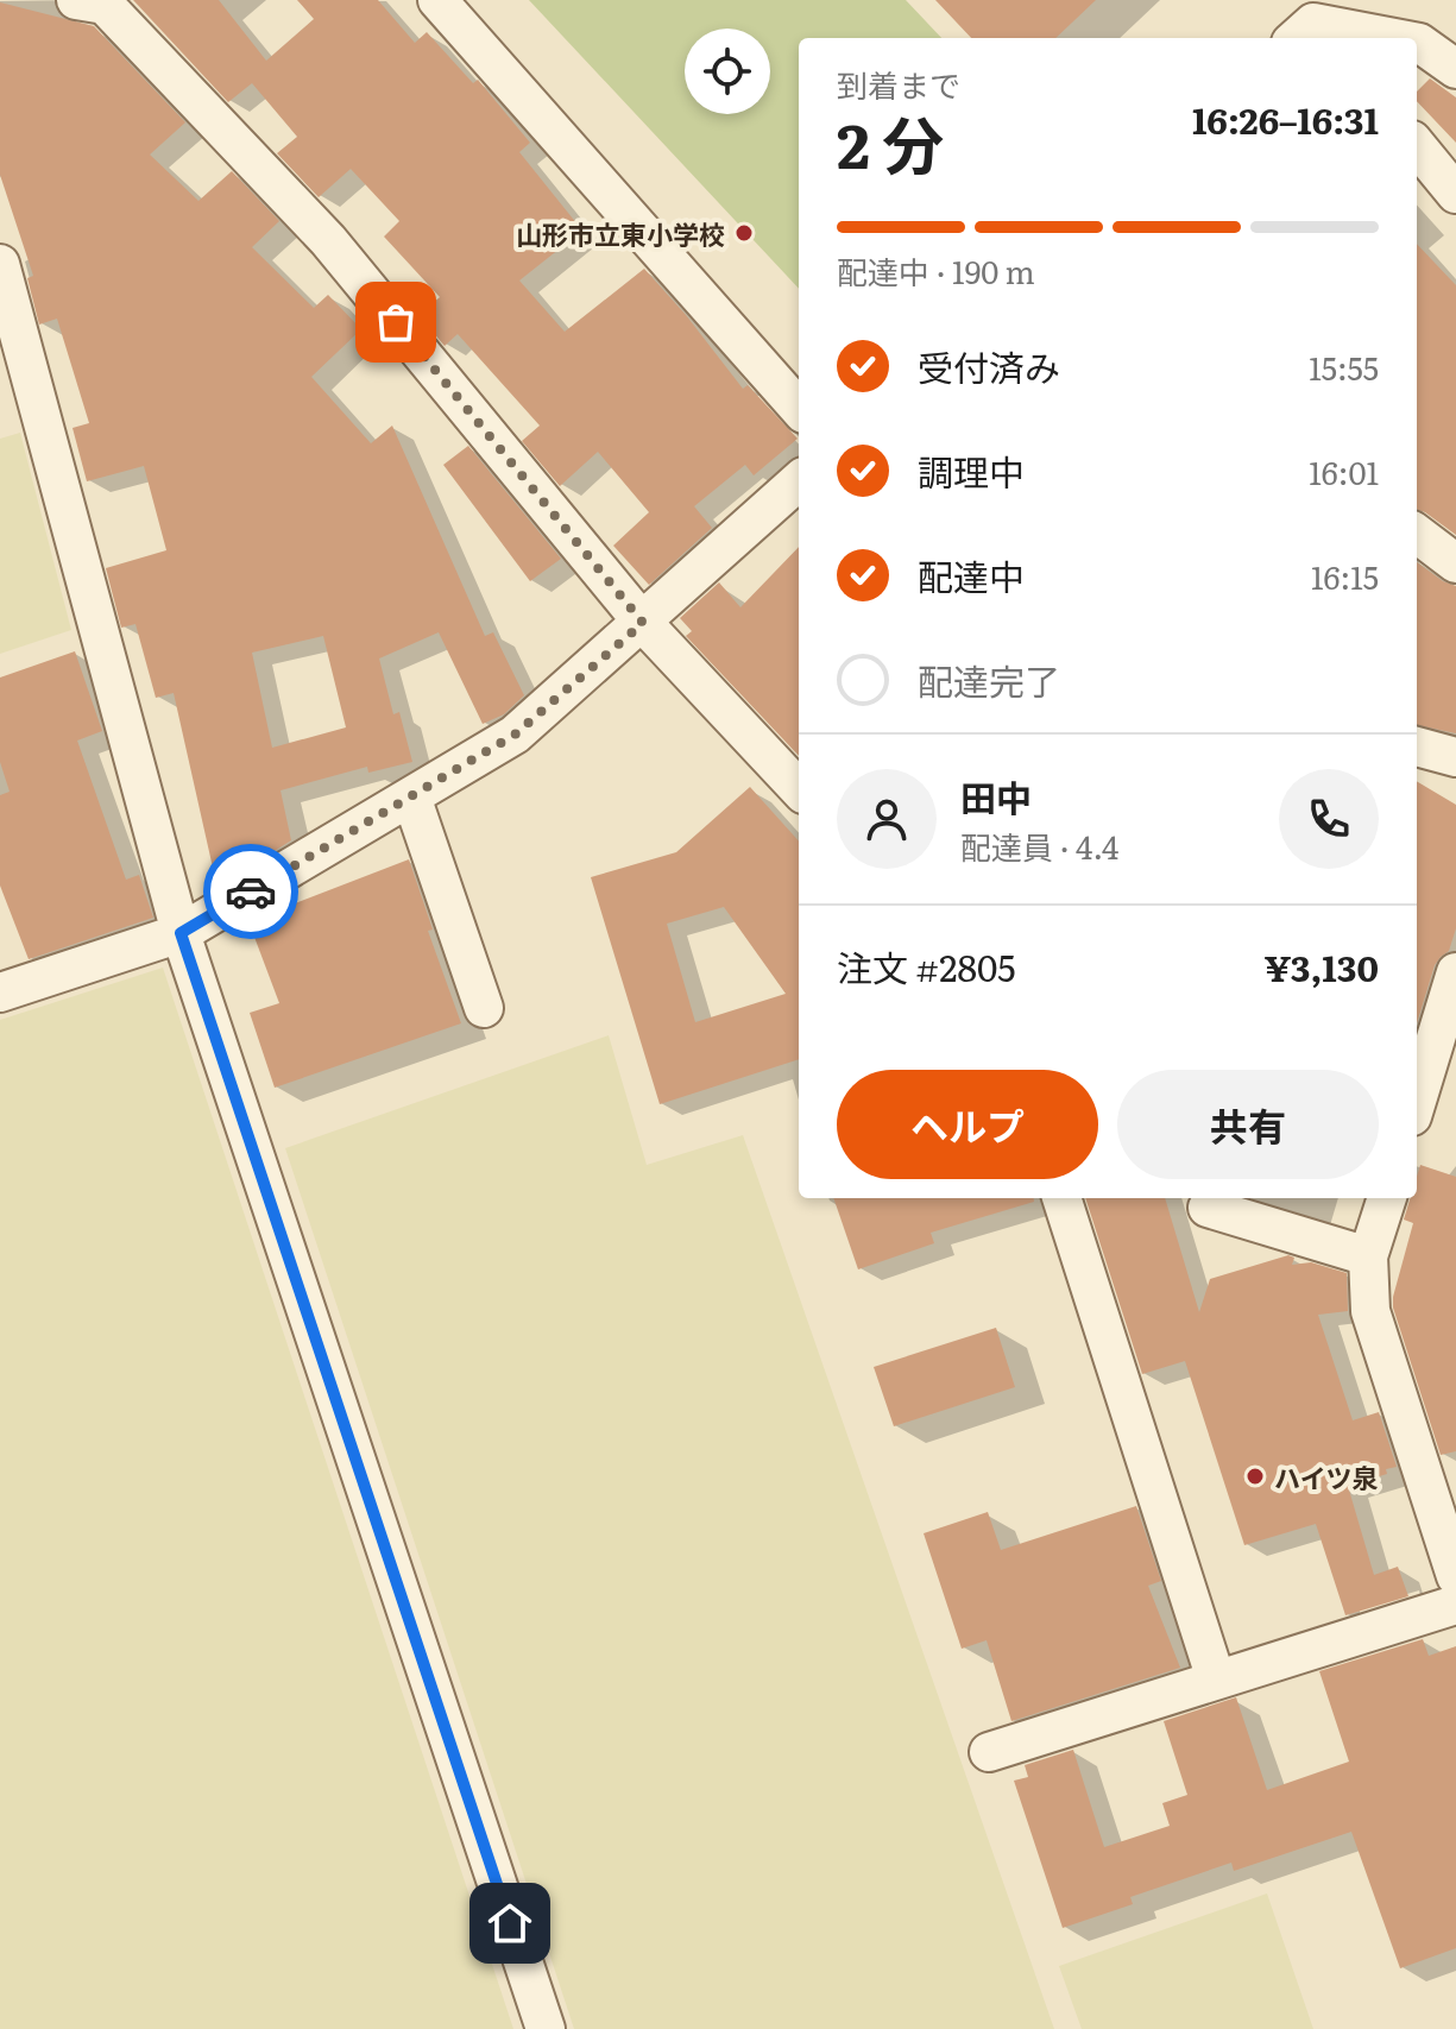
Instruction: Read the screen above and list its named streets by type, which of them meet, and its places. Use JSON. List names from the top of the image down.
{
  "places": ["山形市立東小学校", "ハイツ泉"],
  "page": {
    "heading": ["2 分", "到着まで", "16:26–16:31"],
    "panel": [
      "田中",
      "配達員 · 4.4",
      "注文 #2805",
      "¥3,130"
    ],
    "bar": "配達中 · 190 m",
    "list": [
      ["受付済み", "15:55"],
      ["調理中", "16:01"],
      ["配達中", "16:15"],
      "配達完了"
    ],
    "buttons": ["ヘルプ", "共有"]
  }
}
